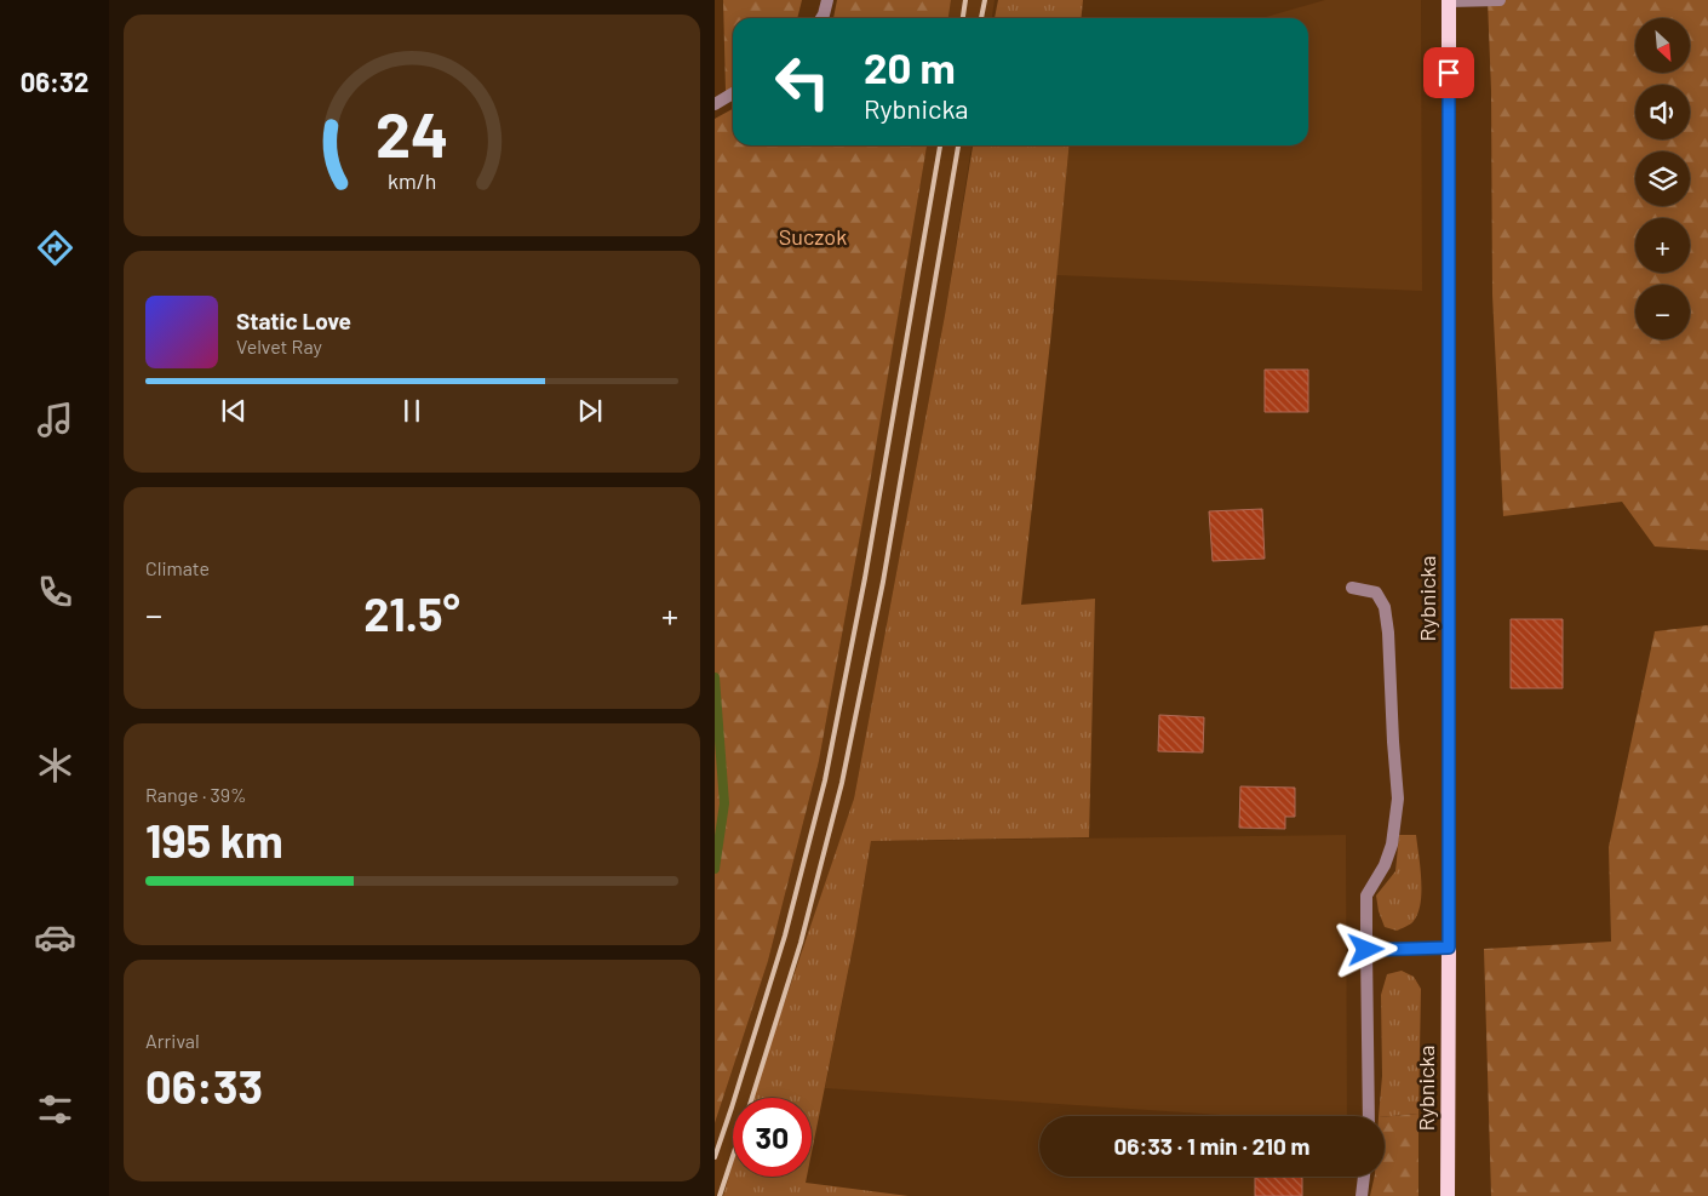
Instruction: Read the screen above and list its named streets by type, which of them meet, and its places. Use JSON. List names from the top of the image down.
{
  "streets": {
    "main road": ["Rybnicka"]
  },
  "parks": ["Suczok"],
  "north": "bottom right",
  "page": {
    "tabs": "06:32",
    "map_buttons": ["+", "−"],
    "turn": ["20 m", "Rybnicka"],
    "song": ["Static Love", "Velvet Ray"],
    "tile": [
      "Climate",
      ["Range · 39%", "195 km"],
      ["Arrival", "06:33"]
    ],
    "heat": ["−", "21.5°", "+"],
    "limit": "30",
    "trip": "06:33 · 1 min · 210 m",
    "gauge": ["24", "km/h"]
  }
}
